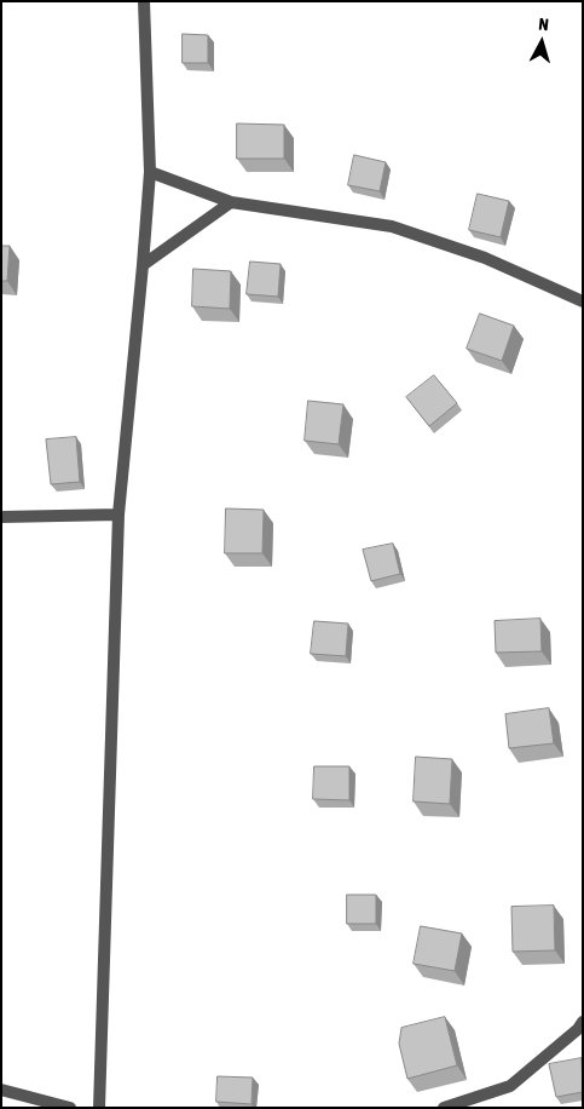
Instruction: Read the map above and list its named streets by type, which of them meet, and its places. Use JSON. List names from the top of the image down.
{
  "north": "top"
}
